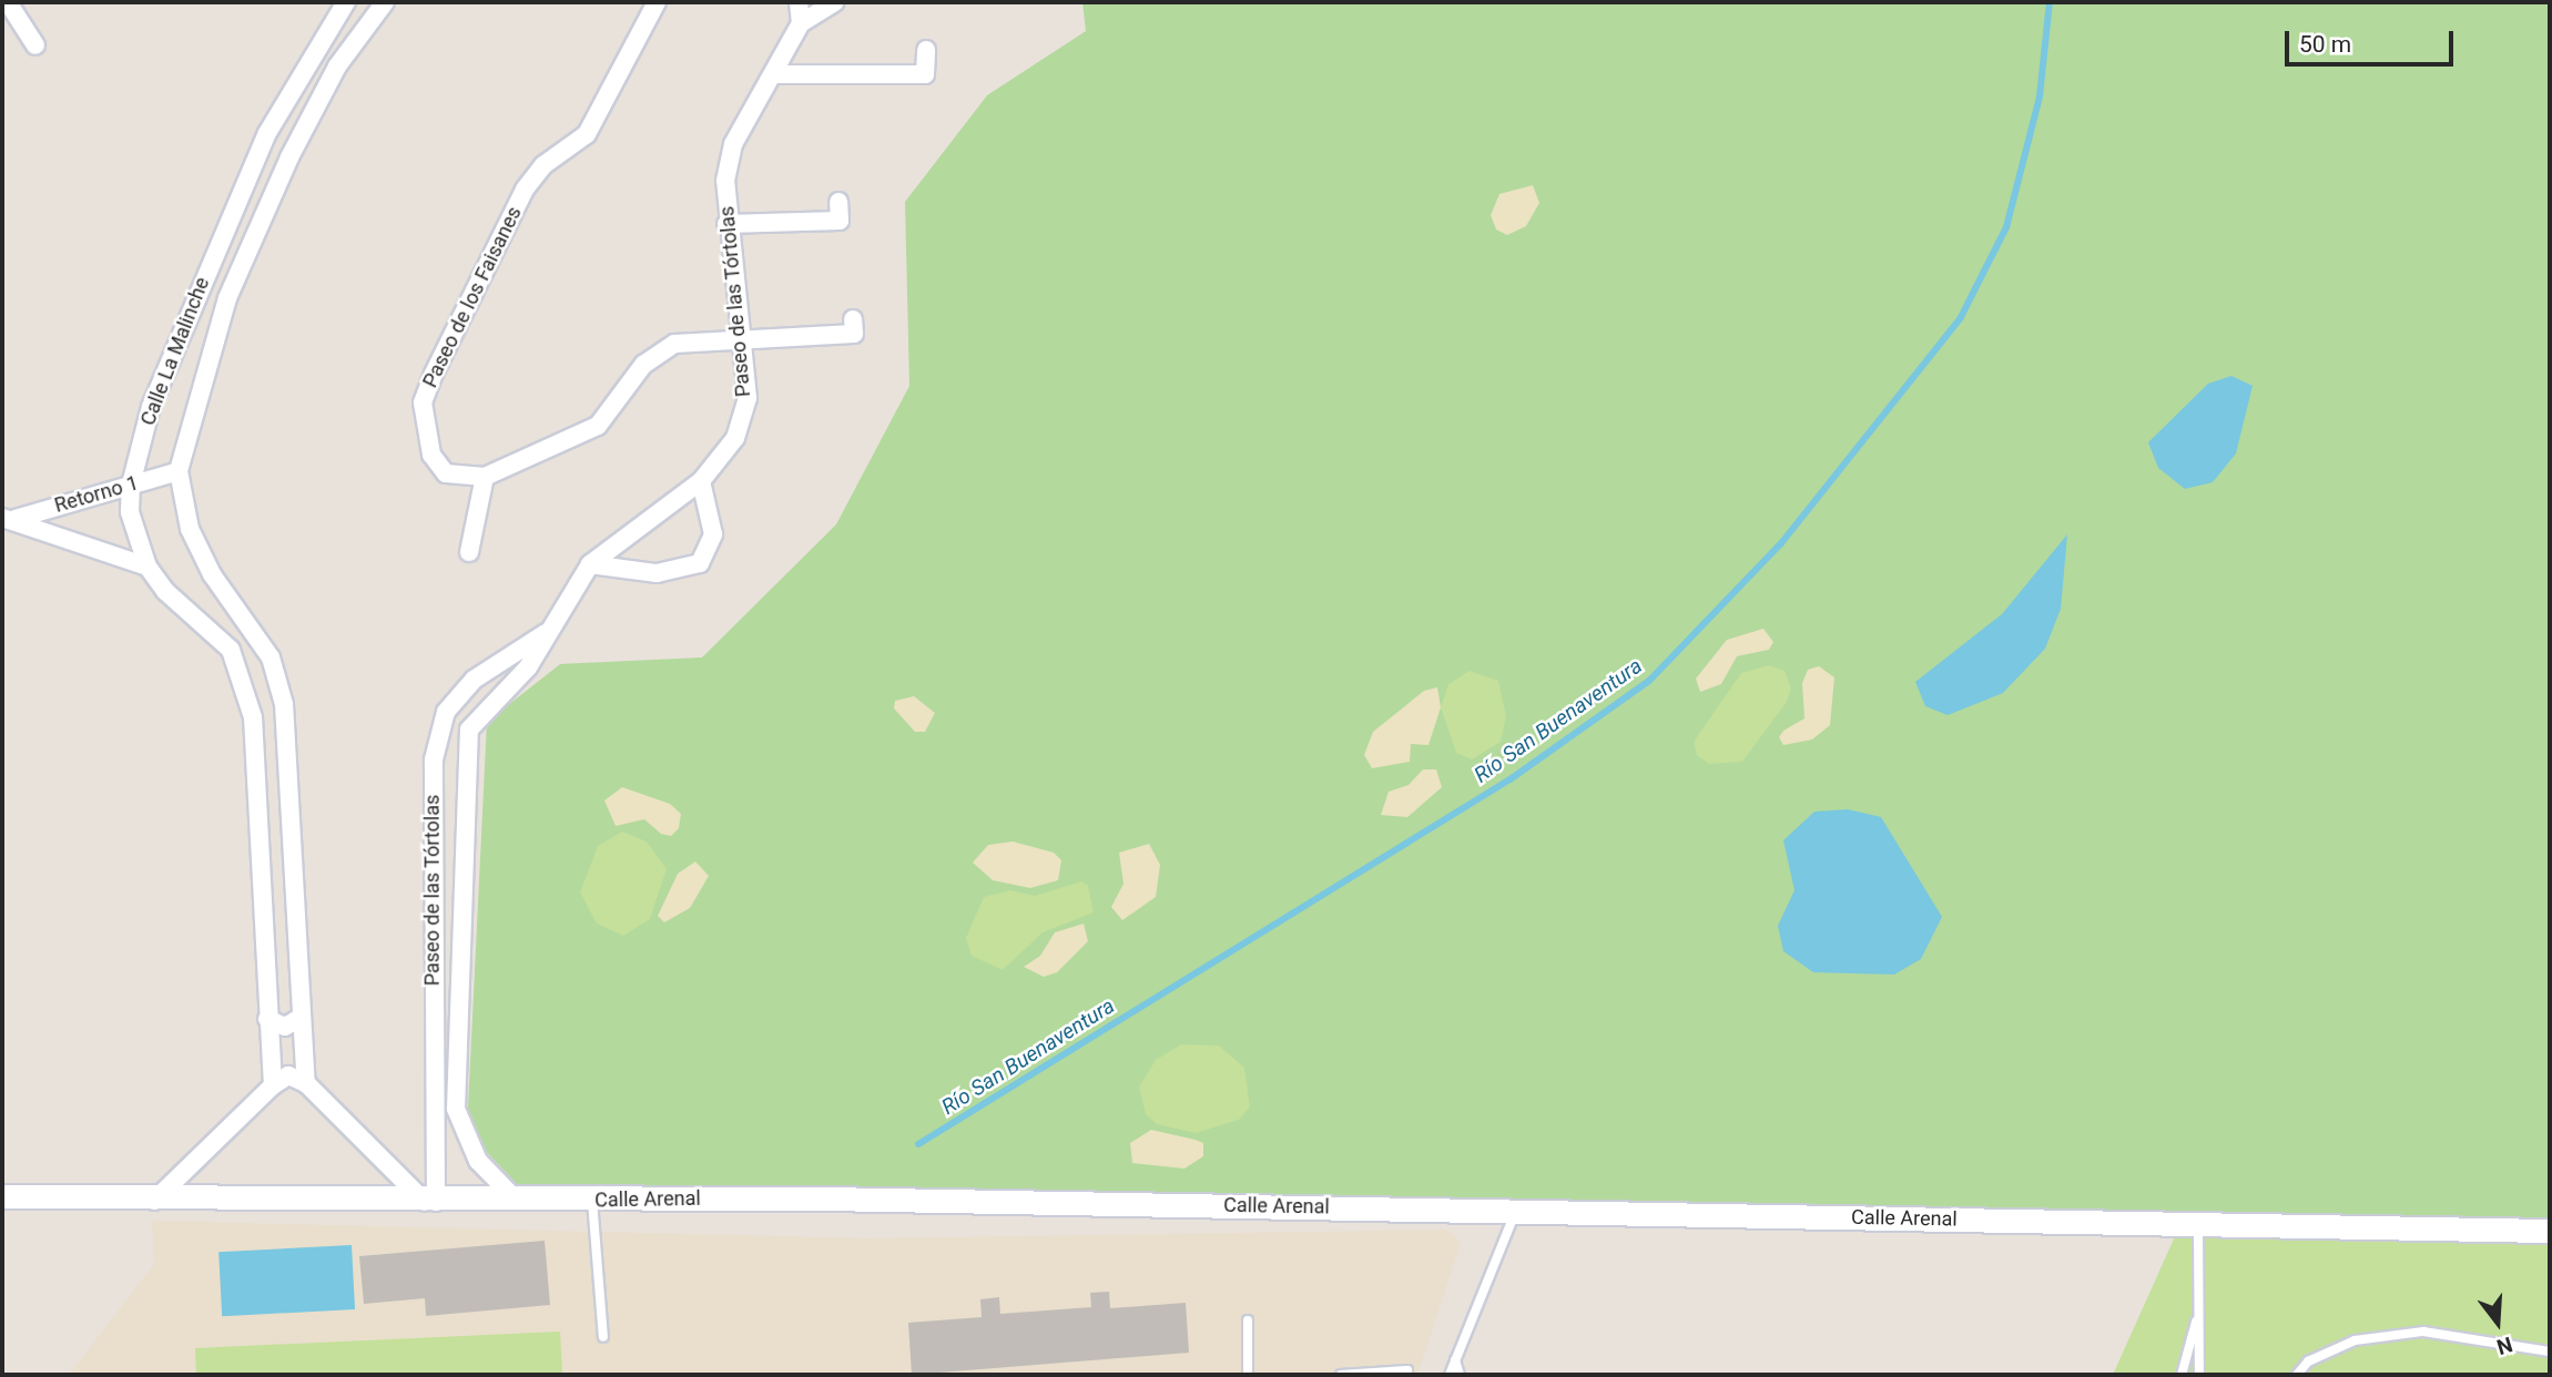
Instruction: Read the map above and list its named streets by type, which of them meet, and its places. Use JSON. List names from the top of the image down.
{
  "streets": {
    "street": [
      "Paseo de los Faisanes",
      "Paseo de las Tórtolas",
      "Calle La Malinche",
      "Retorno 1",
      "Calle Arenal"
    ]
  },
  "crossings": [
    ["Paseo de los Faisanes", "Paseo de las Tórtolas"],
    ["Paseo de las Tórtolas", "Calle Arenal"],
    ["Calle La Malinche", "Retorno 1"]
  ],
  "water": ["Río San Buenaventura"],
  "scale_bar": "50 m",
  "north": "bottom"
}
